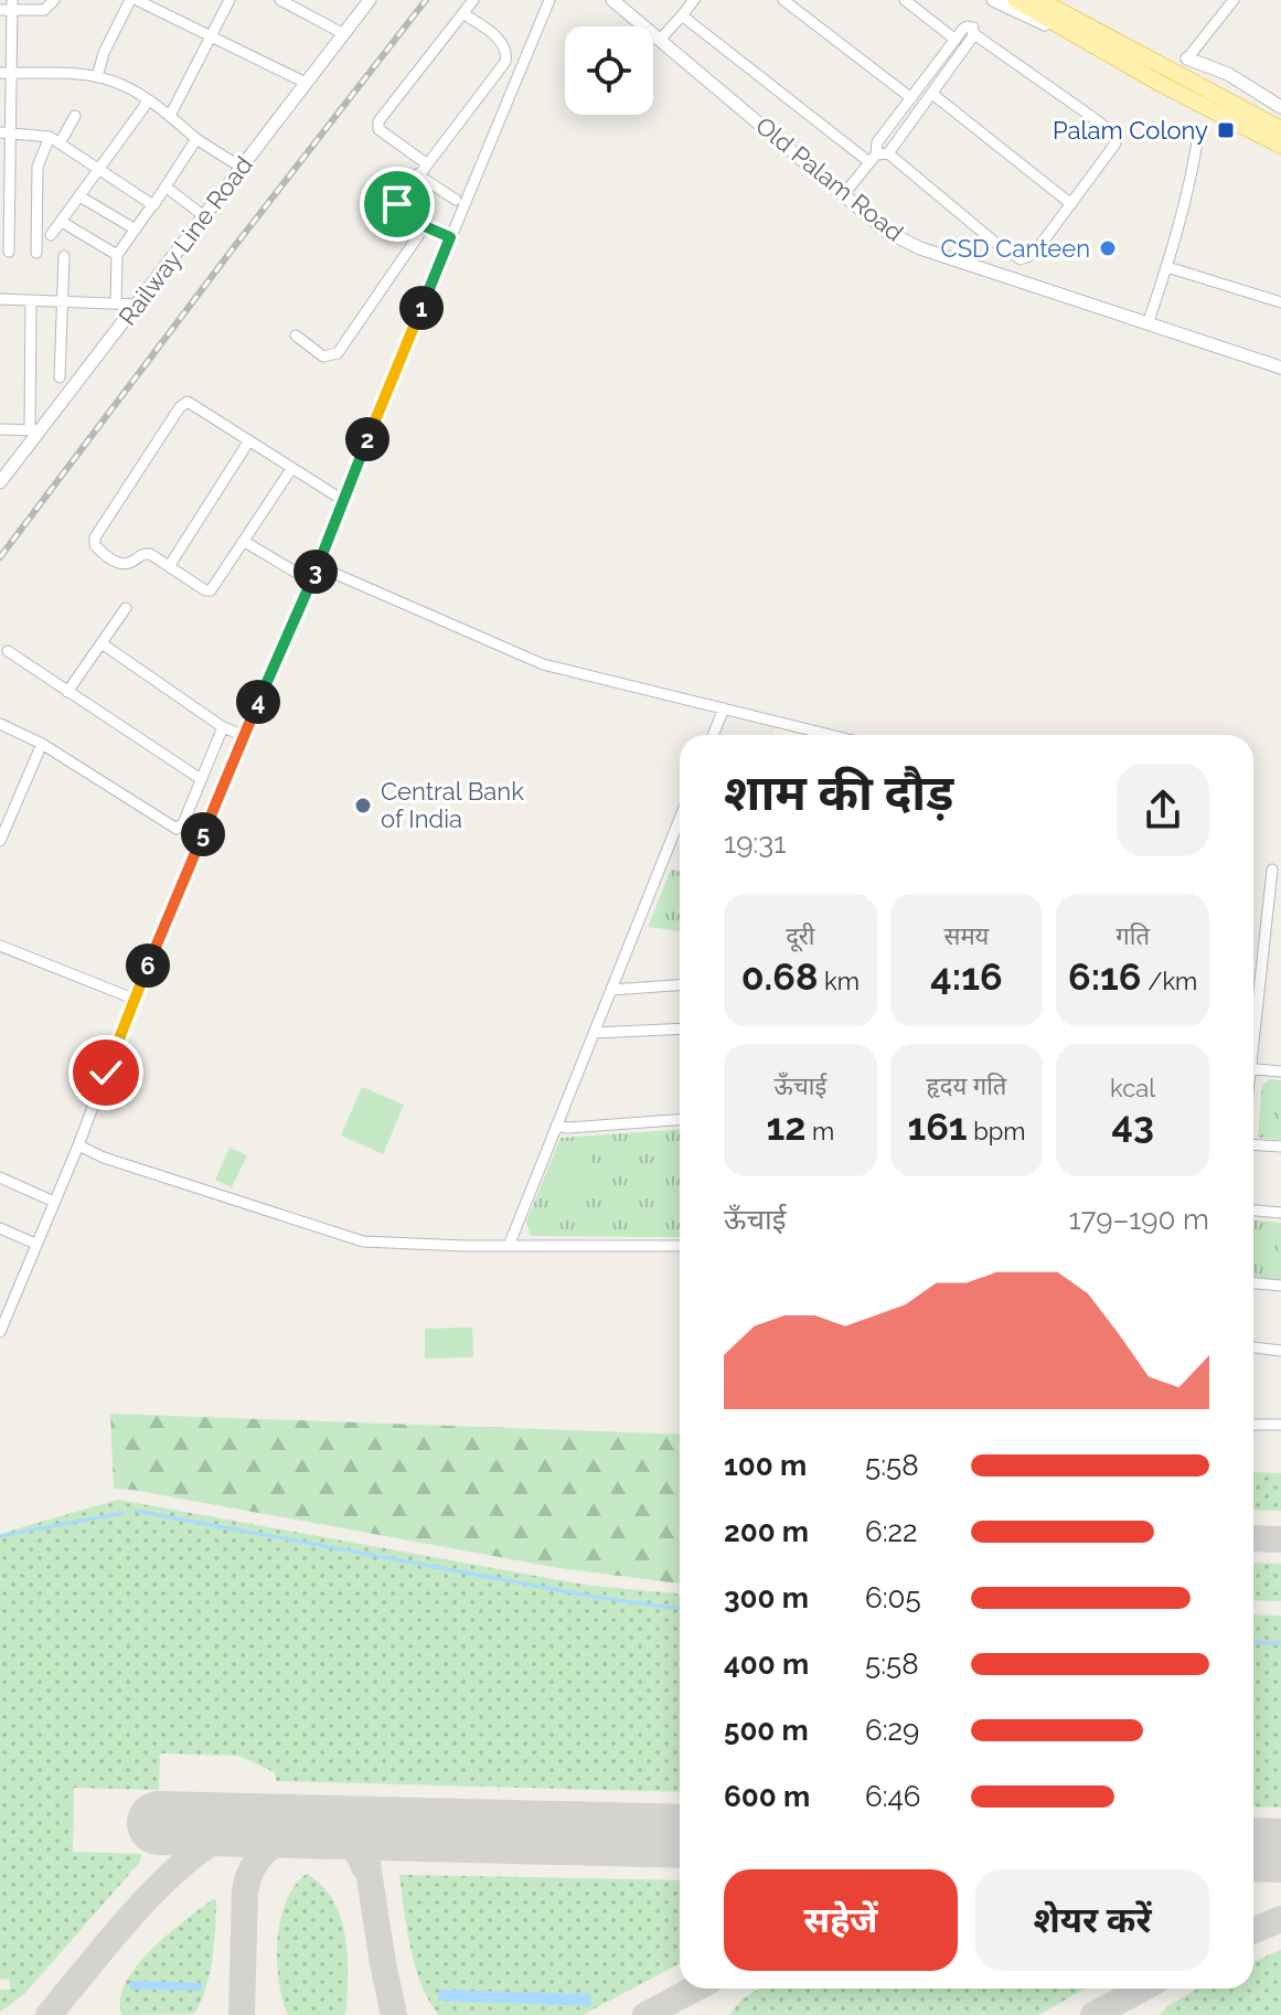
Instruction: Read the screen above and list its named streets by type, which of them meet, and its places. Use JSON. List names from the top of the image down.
{
  "streets": {
    "street": ["Old Palam Road", "Railway Line Road"]
  },
  "places": {
    "transit": ["Palam Colony"],
    "other": ["CSD Canteen", "Central Bank of India"]
  },
  "page": {
    "pins": [
      "1",
      "2",
      "3",
      "4",
      "5",
      "6"
    ],
    "heading": ["शाम की दौड़", "19:31"],
    "stats": [
      ["दूरी", "0.68 km"],
      ["समय", "4:16"],
      ["गति", "6:16 /km"],
      ["ऊँचाई", "12 m"],
      ["हृदय गति", "161 bpm"],
      ["kcal", "43"]
    ],
    "chart": ["ऊँचाई", "179–190 m"],
    "list": [
      {
        "name": "100 m",
        "note": "5:58"
      },
      {
        "name": "200 m",
        "note": "6:22"
      },
      {
        "name": "300 m",
        "note": "6:05"
      },
      {
        "name": "400 m",
        "note": "5:58"
      },
      {
        "name": "500 m",
        "note": "6:29"
      },
      {
        "name": "600 m",
        "note": "6:46"
      }
    ],
    "buttons": ["सहेजें", "शेयर करें"]
  }
}
